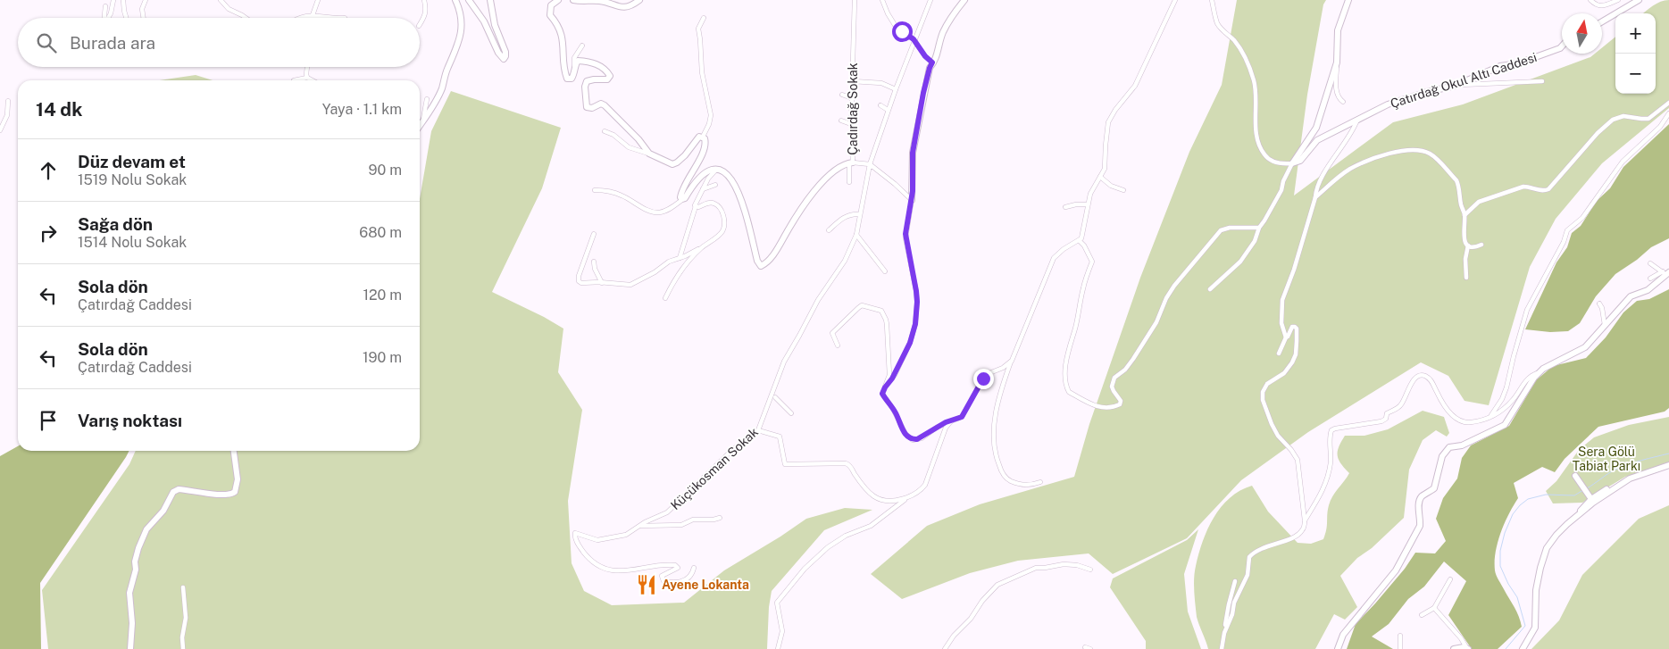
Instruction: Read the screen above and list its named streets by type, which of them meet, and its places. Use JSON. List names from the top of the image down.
{
  "streets": {
    "street": ["Çatırdağ Okul Altı Caddesi", "Çadırdağ Sokak", "Küçükosman Sokak"]
  },
  "parks": ["Sera Gölü Tabiat Parkı"],
  "places": {
    "restaurant": ["Ayene Lokanta"]
  },
  "north": "top",
  "page": {
    "map_buttons": ["+", "−"],
    "search": "Burada ara",
    "heading": ["14 dk", "Yaya · 1.1 km"],
    "list": [
      ["Düz devam et", "1519 Nolu Sokak", "90 m"],
      ["Sağa dön", "1514 Nolu Sokak", "680 m"],
      ["Sola dön", "Çatırdağ Caddesi", "120 m"],
      ["Sola dön", "Çatırdağ Caddesi", "190 m"],
      "Varış noktası"
    ]
  }
}
